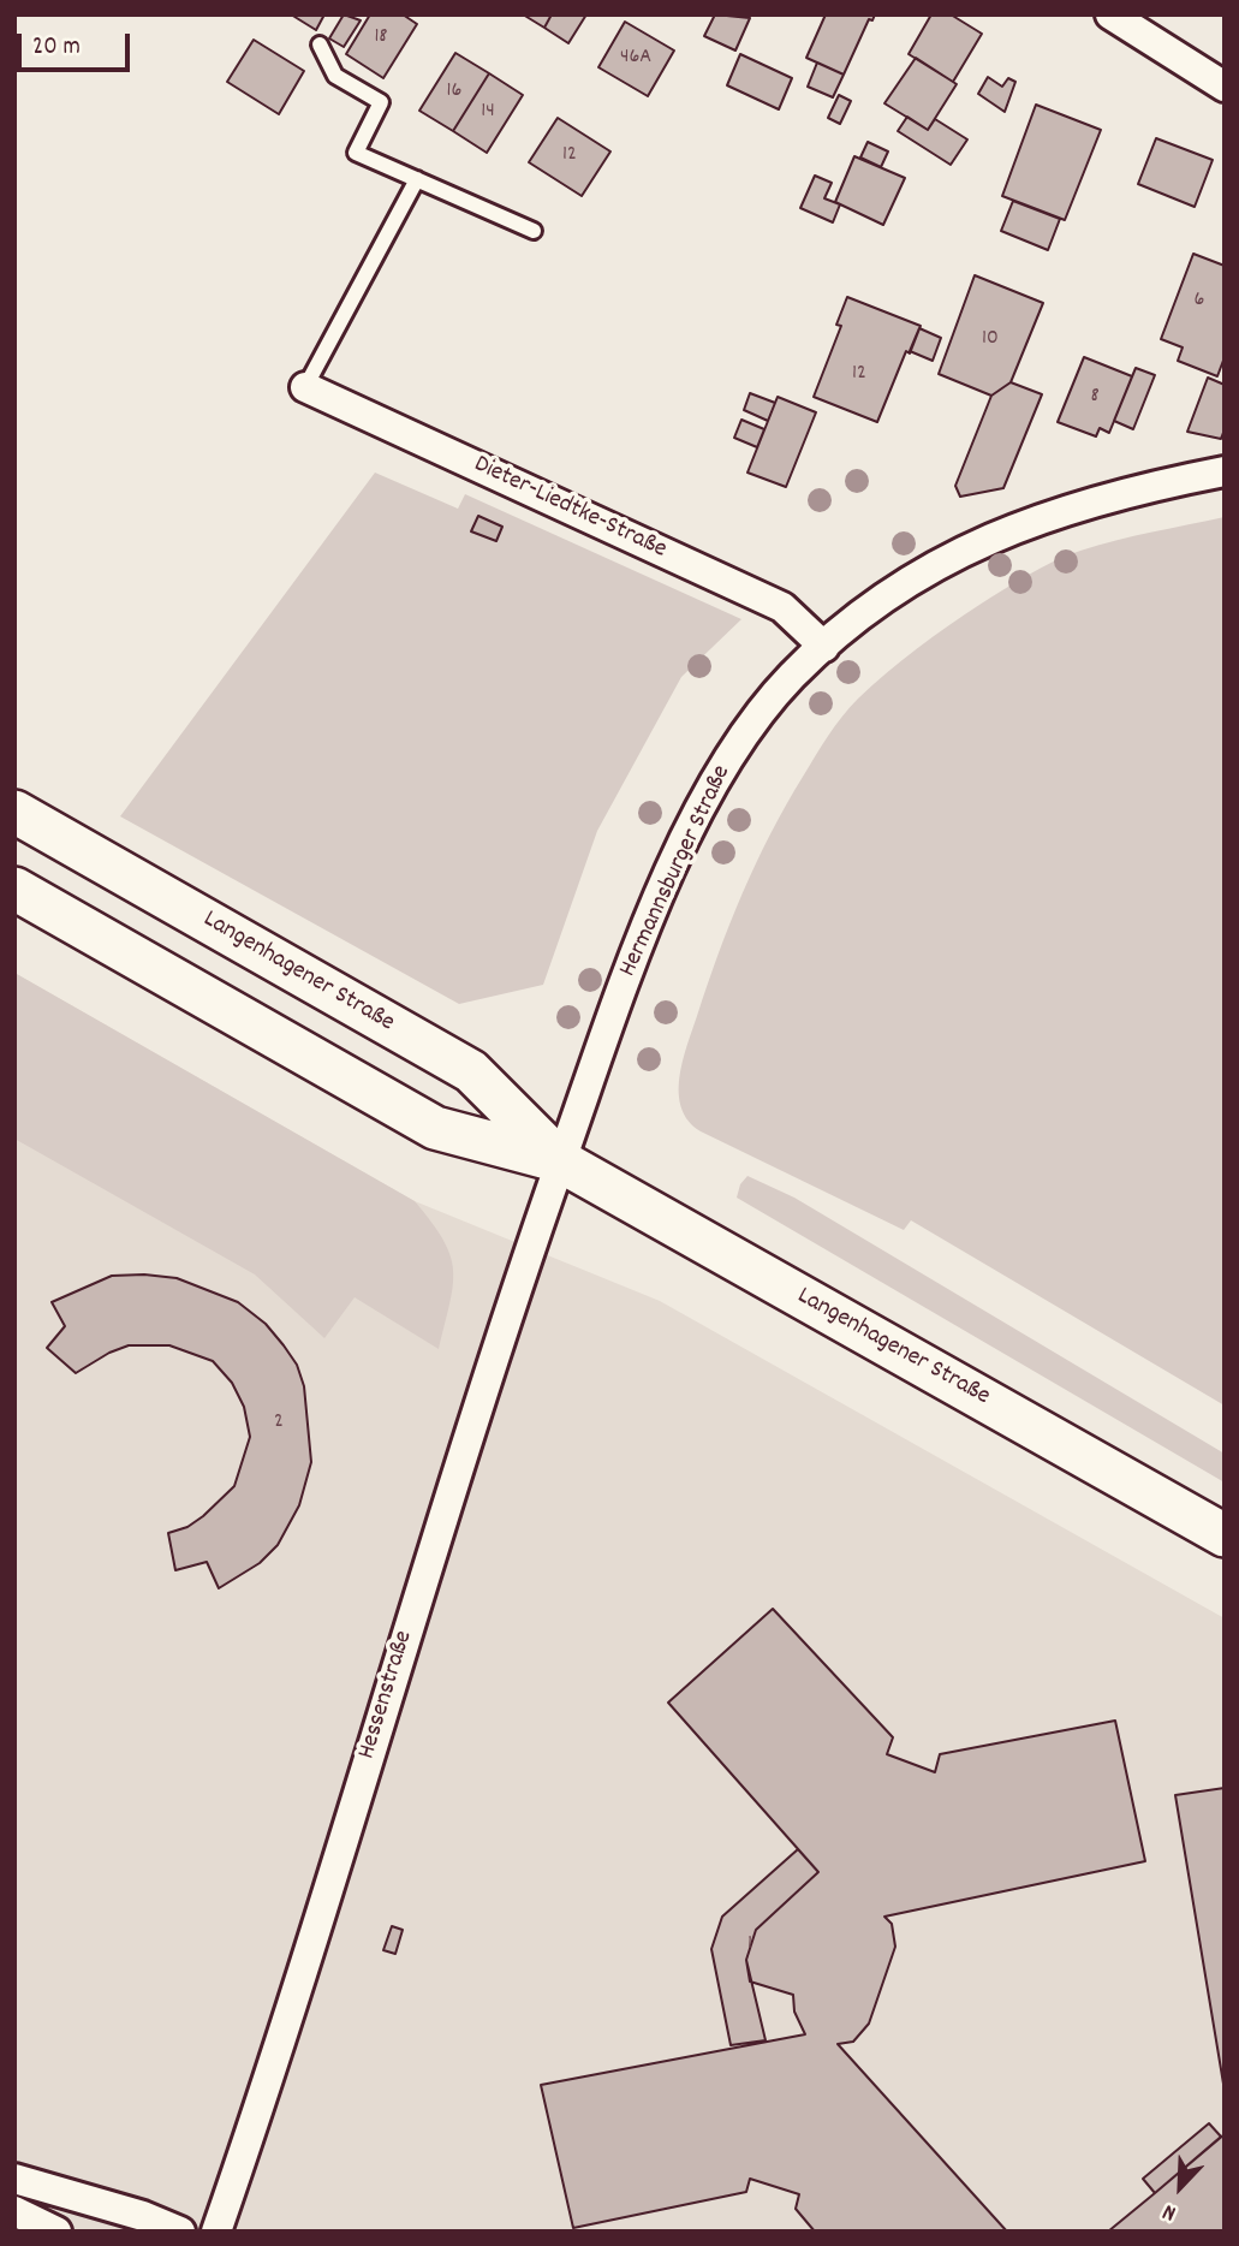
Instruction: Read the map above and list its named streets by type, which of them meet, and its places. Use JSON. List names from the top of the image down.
{
  "streets": {
    "main road": ["Langenhagener Straße"],
    "street": ["Dieter-Liedtke-Straße", "Hermannsburger Straße", "Hessenstraße"]
  },
  "crossings": [
    ["Dieter-Liedtke-Straße", "Hermannsburger Straße"],
    ["Hermannsburger Straße", "Langenhagener Straße"],
    ["Hermannsburger Straße", "Hessenstraße"],
    ["Langenhagener Straße", "Hessenstraße"]
  ],
  "house_numbers": [
    "18",
    "46A",
    "16",
    "14",
    "12",
    "6",
    "10",
    "12",
    "8",
    "2",
    "1"
  ],
  "scale_bar": "20 m",
  "north": "bottom left"
}
